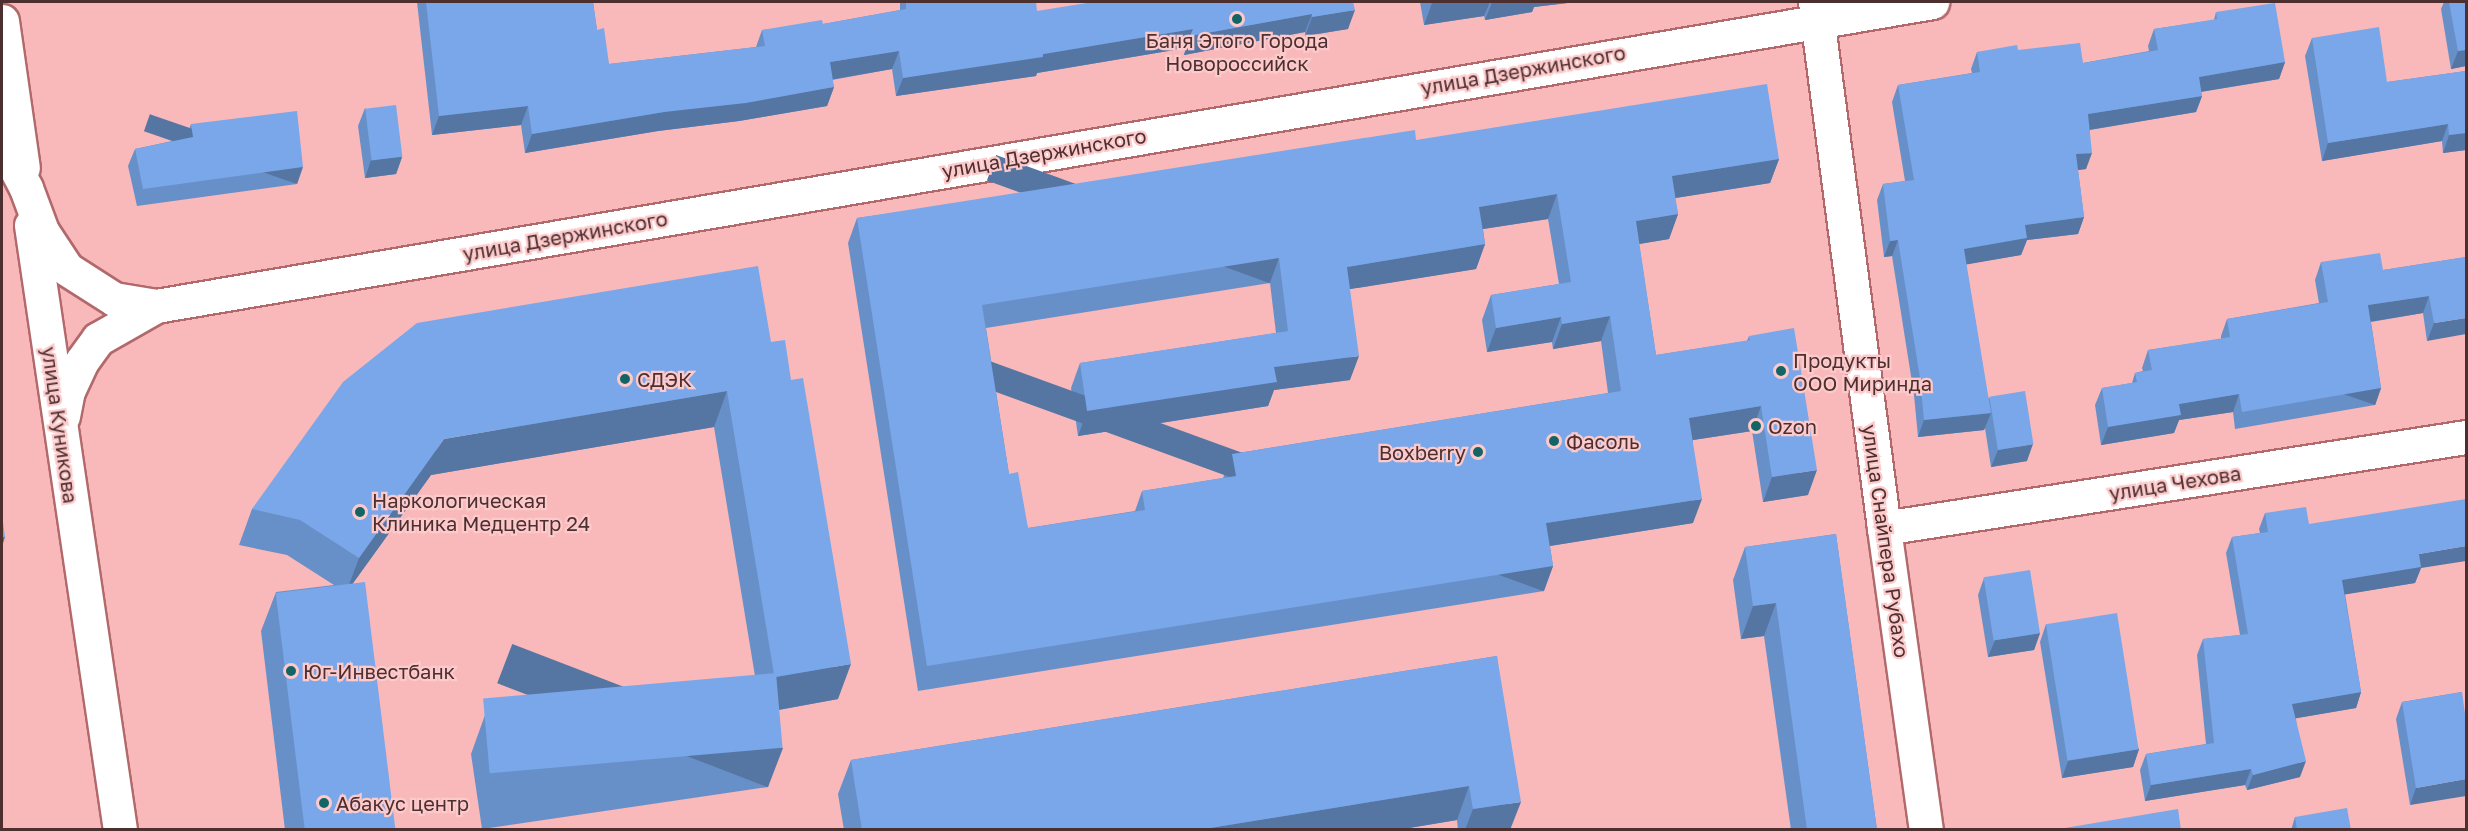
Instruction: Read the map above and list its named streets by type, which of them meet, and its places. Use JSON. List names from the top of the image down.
{
  "streets": {
    "street": [
      "улица Дзержинского",
      "улица Куникова",
      "улица Чехова",
      "улица Снайпера Рубахо"
    ]
  },
  "crossings": [
    ["улица Дзержинского", "улица Снайпера Рубахо"],
    ["улица Чехова", "улица Снайпера Рубахо"]
  ],
  "places": [
    "Баня Этого Города Новороссийск",
    "Продукты ООО Миринда",
    "СДЭК",
    "Ozon",
    "Фасоль",
    "Boxberry",
    "Наркологическая Клиника Медцентр 24",
    "Юг-Инвестбанк",
    "Абакус центр"
  ]
}
